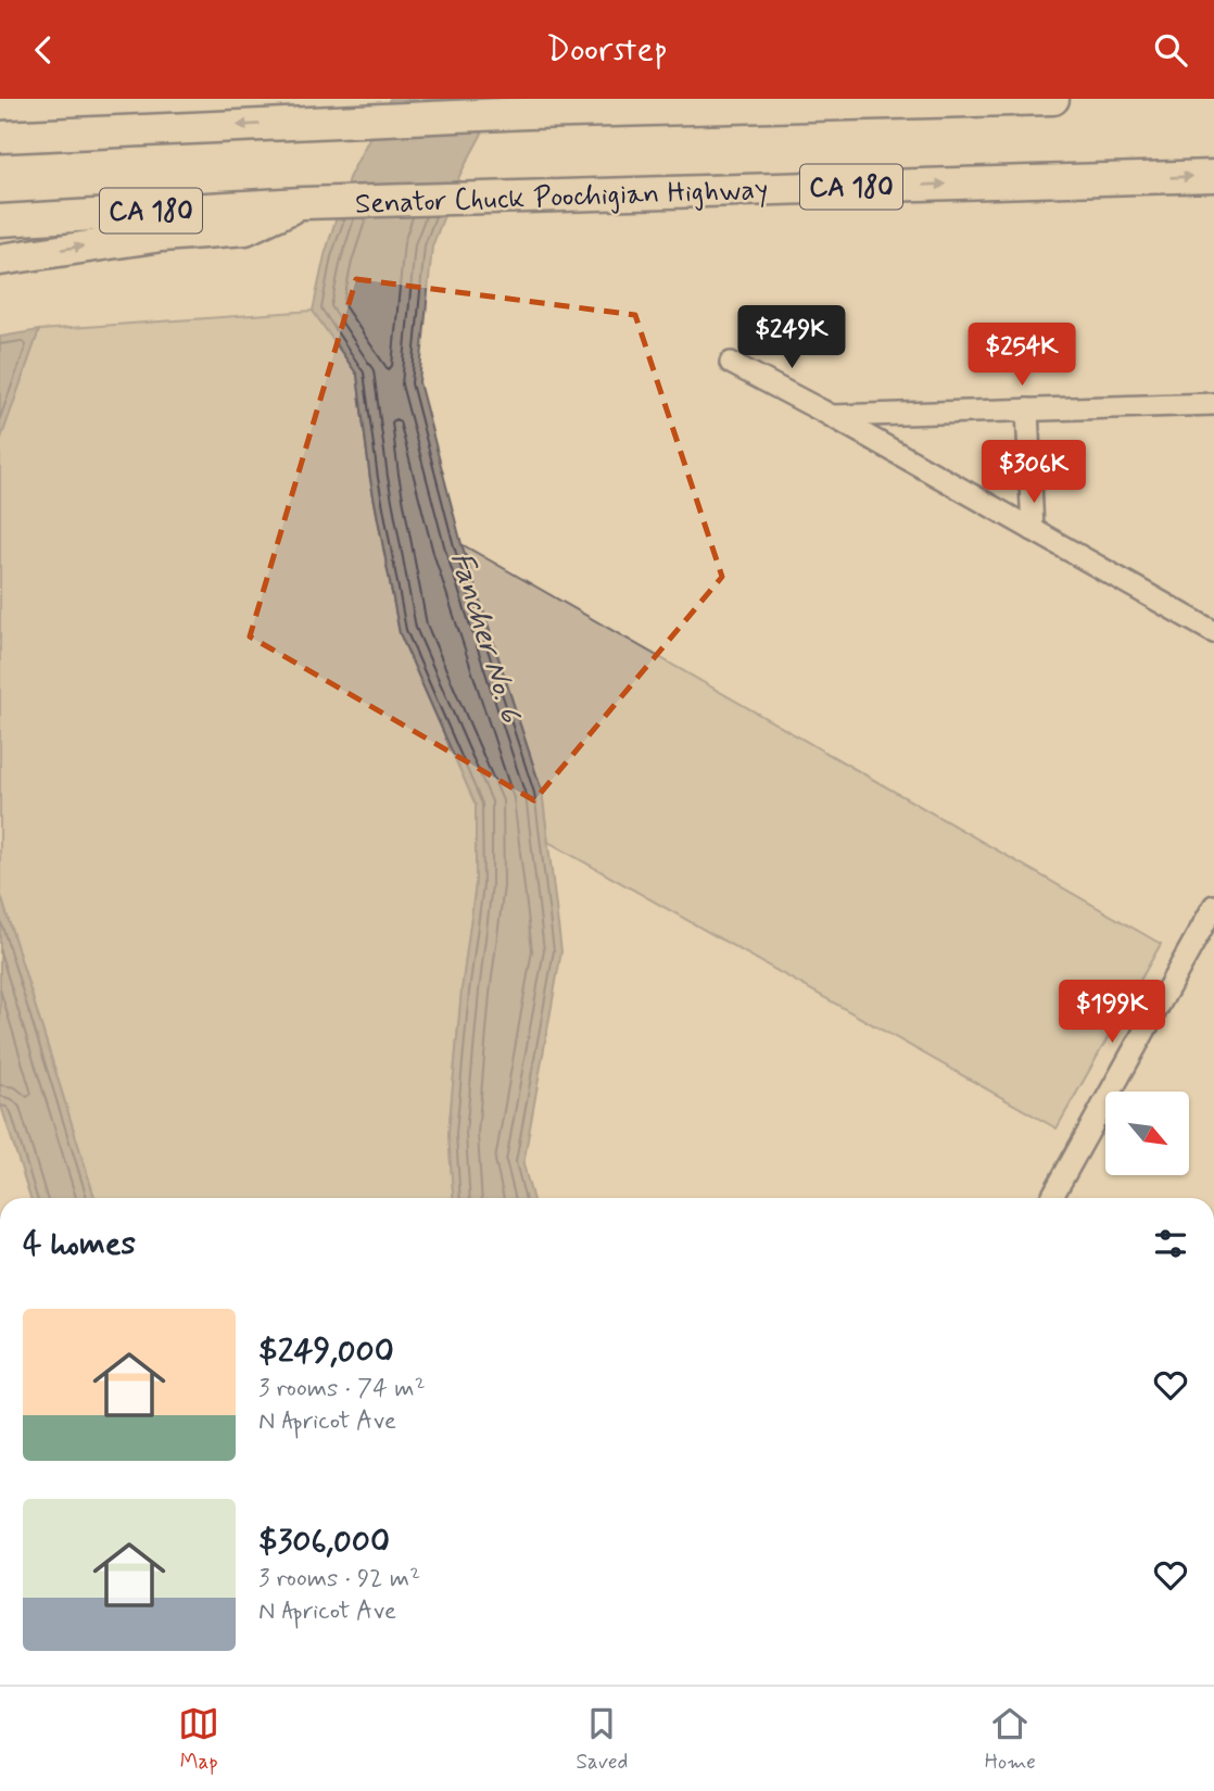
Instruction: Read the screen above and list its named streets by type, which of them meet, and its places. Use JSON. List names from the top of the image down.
{
  "streets": {
    "highway": ["CA 180", "Senator Chuck Poochigian Highway"]
  },
  "water": ["Fancher No. 6"],
  "north": "bottom right",
  "page": {
    "header": "Doorstep",
    "price": [
      "$249K",
      "$254K",
      "$306K",
      "$199K"
    ],
    "heading": "4 homes",
    "list": [
      {
        "name": "$249,000",
        "note": "3 rooms · 74 m² · N Apricot Ave"
      },
      {
        "name": "$306,000",
        "note": "3 rooms · 92 m² · N Apricot Ave"
      }
    ],
    "tabs": ["Map", "Saved", "Home"]
  }
}
